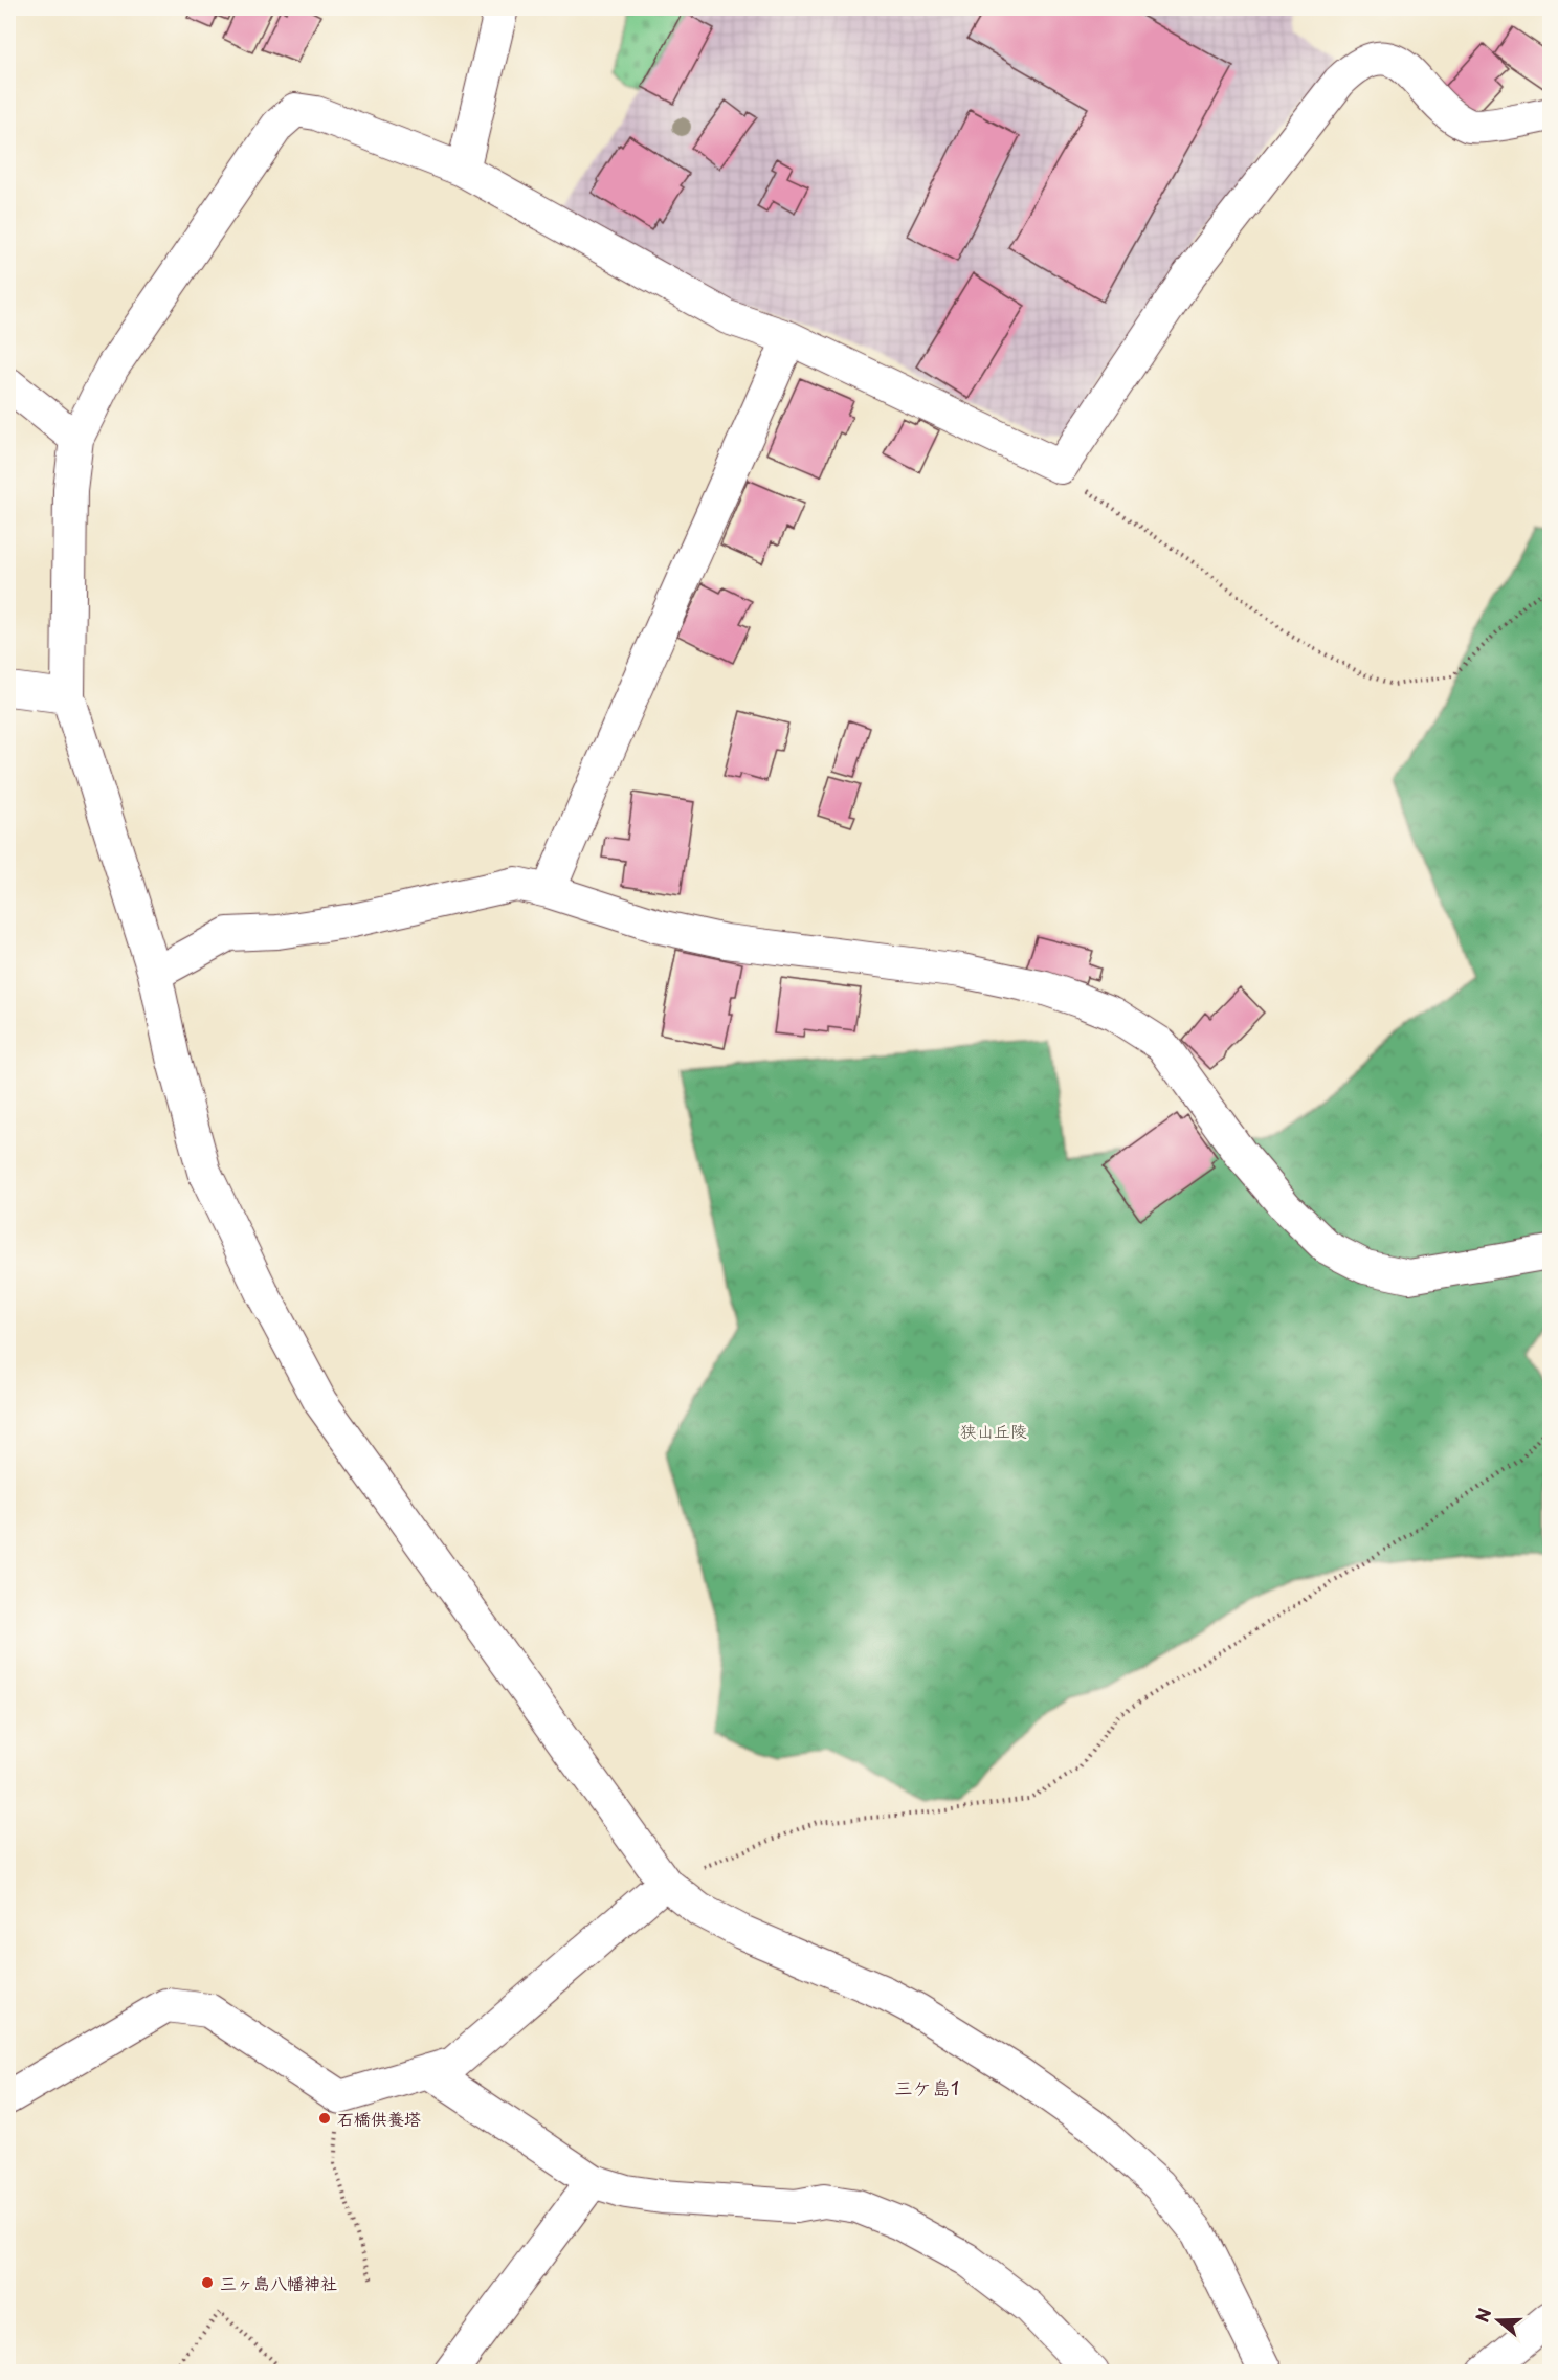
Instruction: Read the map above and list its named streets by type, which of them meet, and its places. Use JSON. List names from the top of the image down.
{
  "districts": ["三ケ島1"],
  "parks": ["狭山丘陵"],
  "places": ["石橋供養塔", "三ヶ島八幡神社"],
  "north": "left"
}
